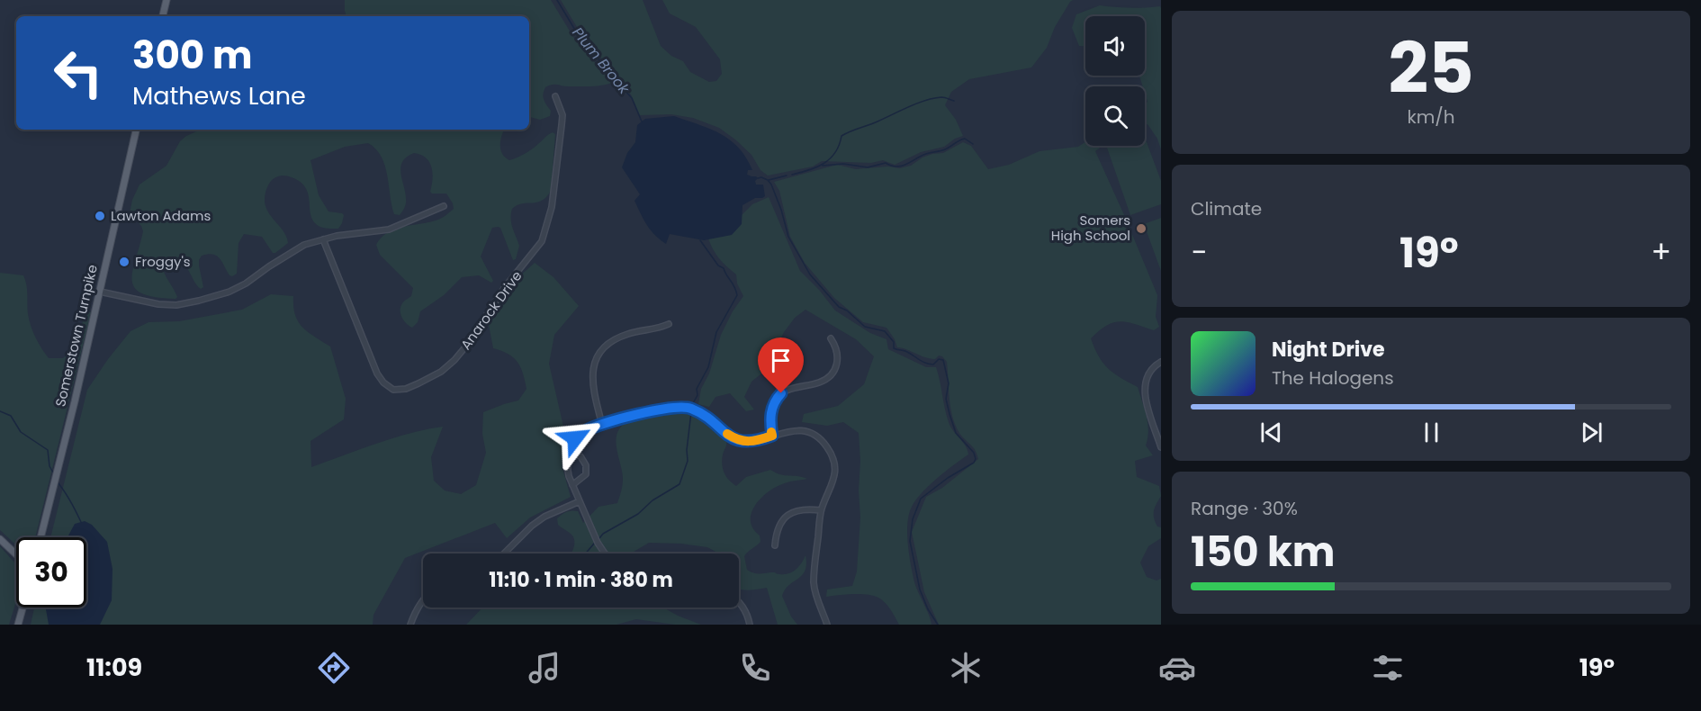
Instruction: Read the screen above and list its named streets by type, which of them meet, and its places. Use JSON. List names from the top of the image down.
{
  "streets": {
    "main road": ["Somerstown Turnpike"],
    "street": ["Anarock Drive"]
  },
  "water": ["Plum Brook"],
  "places": ["Lawton Adams", "Somers High School", "Froggy's"],
  "page": {
    "tile": [
      ["25", "km/h"],
      "Climate",
      ["Range · 30%", "150 km"]
    ],
    "turn": ["300 m", "Mathews Lane"],
    "heat": ["−", "19°", "+"],
    "song": ["Night Drive", "The Halogens"],
    "limit": "30",
    "trip": "11:10 · 1 min · 380 m",
    "tabs": ["11:09", "19°"]
  }
}
